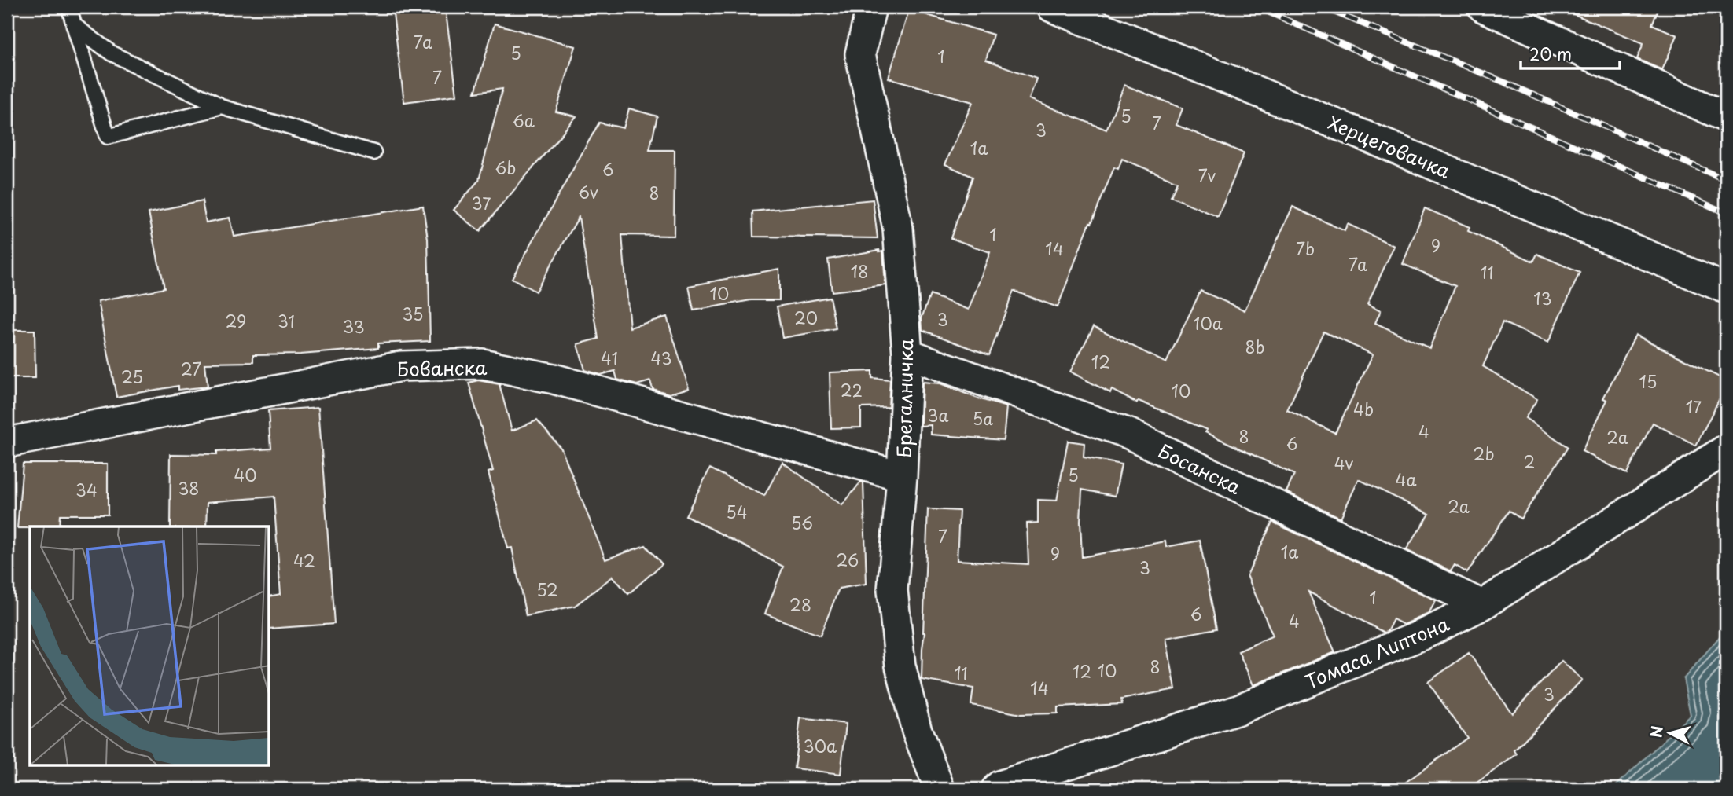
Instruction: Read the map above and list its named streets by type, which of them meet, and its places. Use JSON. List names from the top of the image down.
{
  "streets": {
    "street": [
      "Херцеговачка",
      "Бованска",
      "Брегалничка",
      "Босанска",
      "Томаса Липтона"
    ]
  },
  "crossings": [
    ["Бованска", "Брегалничка"],
    ["Брегалничка", "Босанска"],
    ["Босанска", "Томаса Липтона"]
  ],
  "house_numbers": [
    "7a",
    "5",
    "1",
    "7",
    "5",
    "6a",
    "7",
    "3",
    "1a",
    "6b",
    "6",
    "7v",
    "6v",
    "8",
    "37",
    "1",
    "9",
    "14",
    "7b",
    "7a",
    "18",
    "11",
    "10",
    "13",
    "35",
    "20",
    "3",
    "29",
    "31",
    "10a",
    "33",
    "8b",
    "41",
    "43",
    "12",
    "27",
    "25",
    "15",
    "22",
    "10",
    "17",
    "4b",
    "3a",
    "5a",
    "4",
    "8",
    "2a",
    "6",
    "2b",
    "2",
    "4v",
    "40",
    "5",
    "4a",
    "38",
    "34",
    "2a",
    "54",
    "56",
    "7",
    "1a",
    "9",
    "26",
    "42",
    "3",
    "52",
    "1",
    "28",
    "6",
    "4",
    "8",
    "10",
    "12",
    "11",
    "14",
    "3",
    "30a"
  ],
  "scale_bar": "20 m",
  "north": "left"
}
